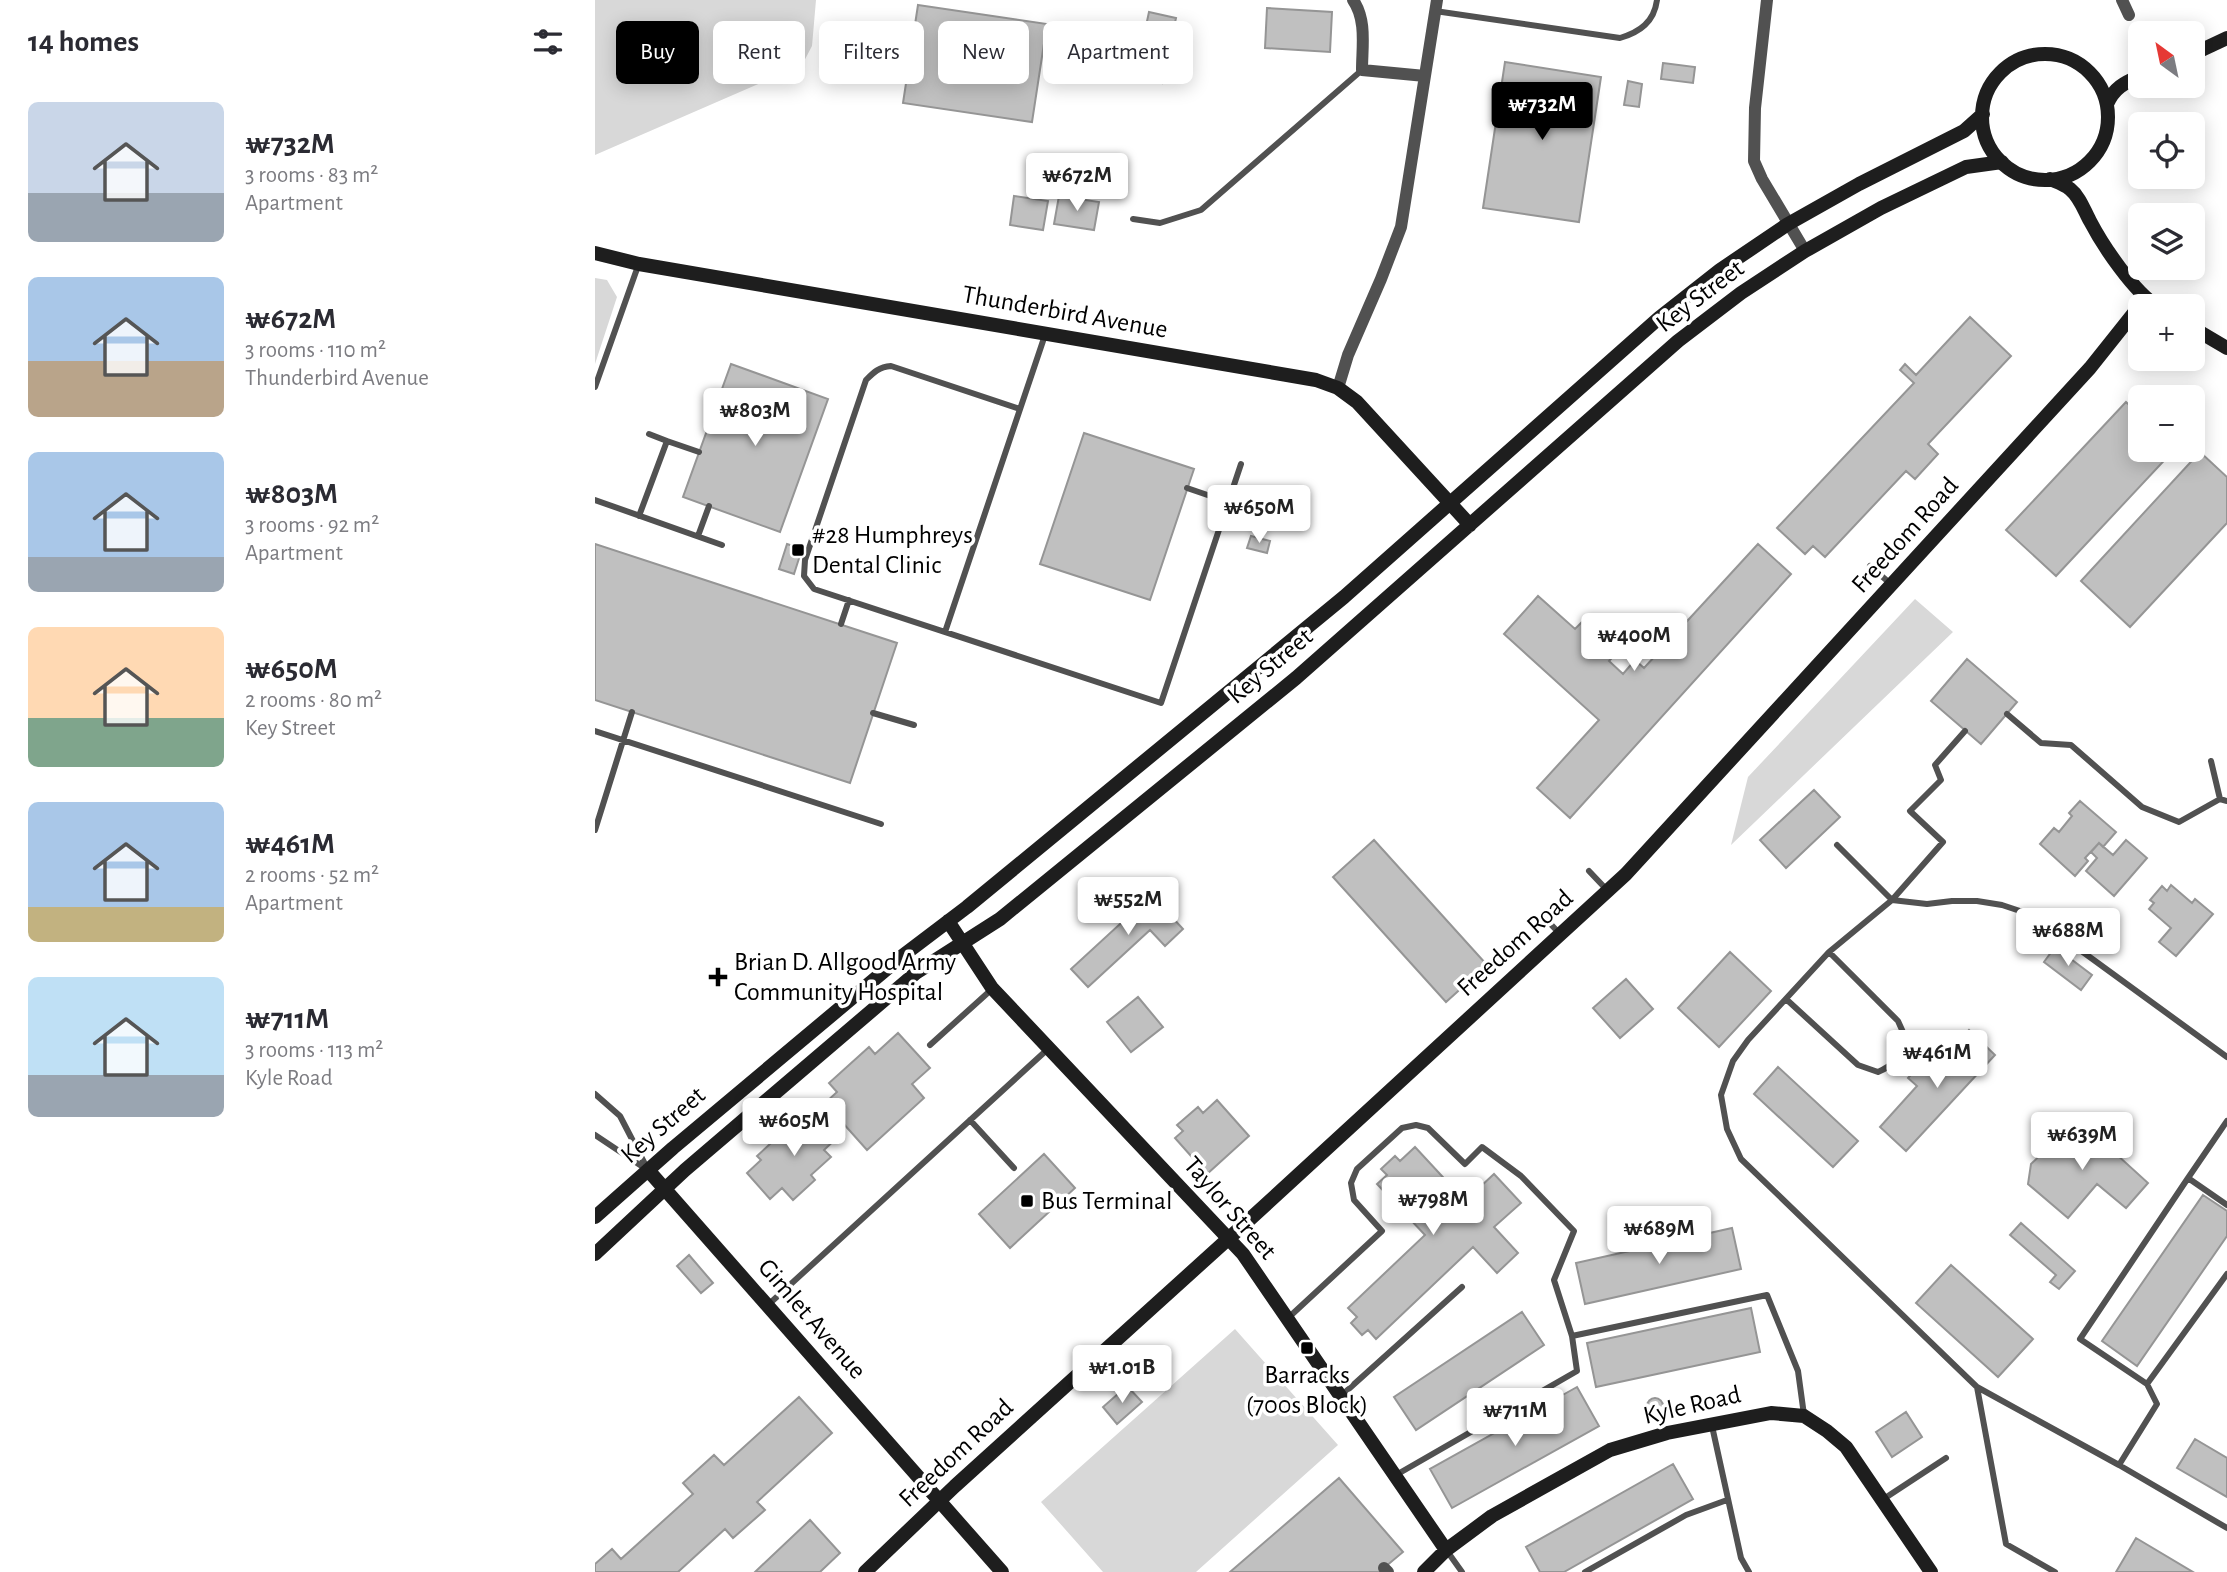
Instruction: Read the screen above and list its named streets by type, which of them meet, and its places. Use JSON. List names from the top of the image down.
{
  "streets": {
    "street": [
      "Key Street",
      "Thunderbird Avenue",
      "Freedom Road",
      "Taylor Street",
      "Gimlet Avenue",
      "Kyle Road"
    ]
  },
  "crossings": [
    ["Key Street", "Thunderbird Avenue"],
    ["Key Street", "Taylor Street"],
    ["Key Street", "Gimlet Avenue"],
    ["Freedom Road", "Taylor Street"],
    ["Freedom Road", "Gimlet Avenue"],
    ["Taylor Street", "Kyle Road"]
  ],
  "places": {
    "transit": ["#28 Humphreys Dental Clinic", "Bus Terminal", "Barracks (700s Block)"],
    "health": ["Brian D. Allgood Army Community Hospital"]
  },
  "north": "top left",
  "page": {
    "heading": "14 homes",
    "map_buttons": ["+", "−"],
    "chip": [
      "Buy",
      "Rent",
      "Filters",
      "New",
      "Apartment"
    ],
    "price": [
      "₩732M",
      "₩672M",
      "₩803M",
      "₩650M",
      "₩400M",
      "₩552M",
      "₩688M",
      "₩461M",
      "₩605M",
      "₩639M",
      "₩798M",
      "₩689M",
      "₩1.01B",
      "₩711M"
    ],
    "list": [
      {
        "name": "₩732M",
        "note": "3 rooms · 83 m² · Apartment"
      },
      {
        "name": "₩672M",
        "note": "3 rooms · 110 m² · Thunderbird Avenue"
      },
      {
        "name": "₩803M",
        "note": "3 rooms · 92 m² · Apartment"
      },
      {
        "name": "₩650M",
        "note": "2 rooms · 80 m² · Key Street"
      },
      {
        "name": "₩461M",
        "note": "2 rooms · 52 m² · Apartment"
      },
      {
        "name": "₩711M",
        "note": "3 rooms · 113 m² · Kyle Road"
      }
    ]
  }
}
